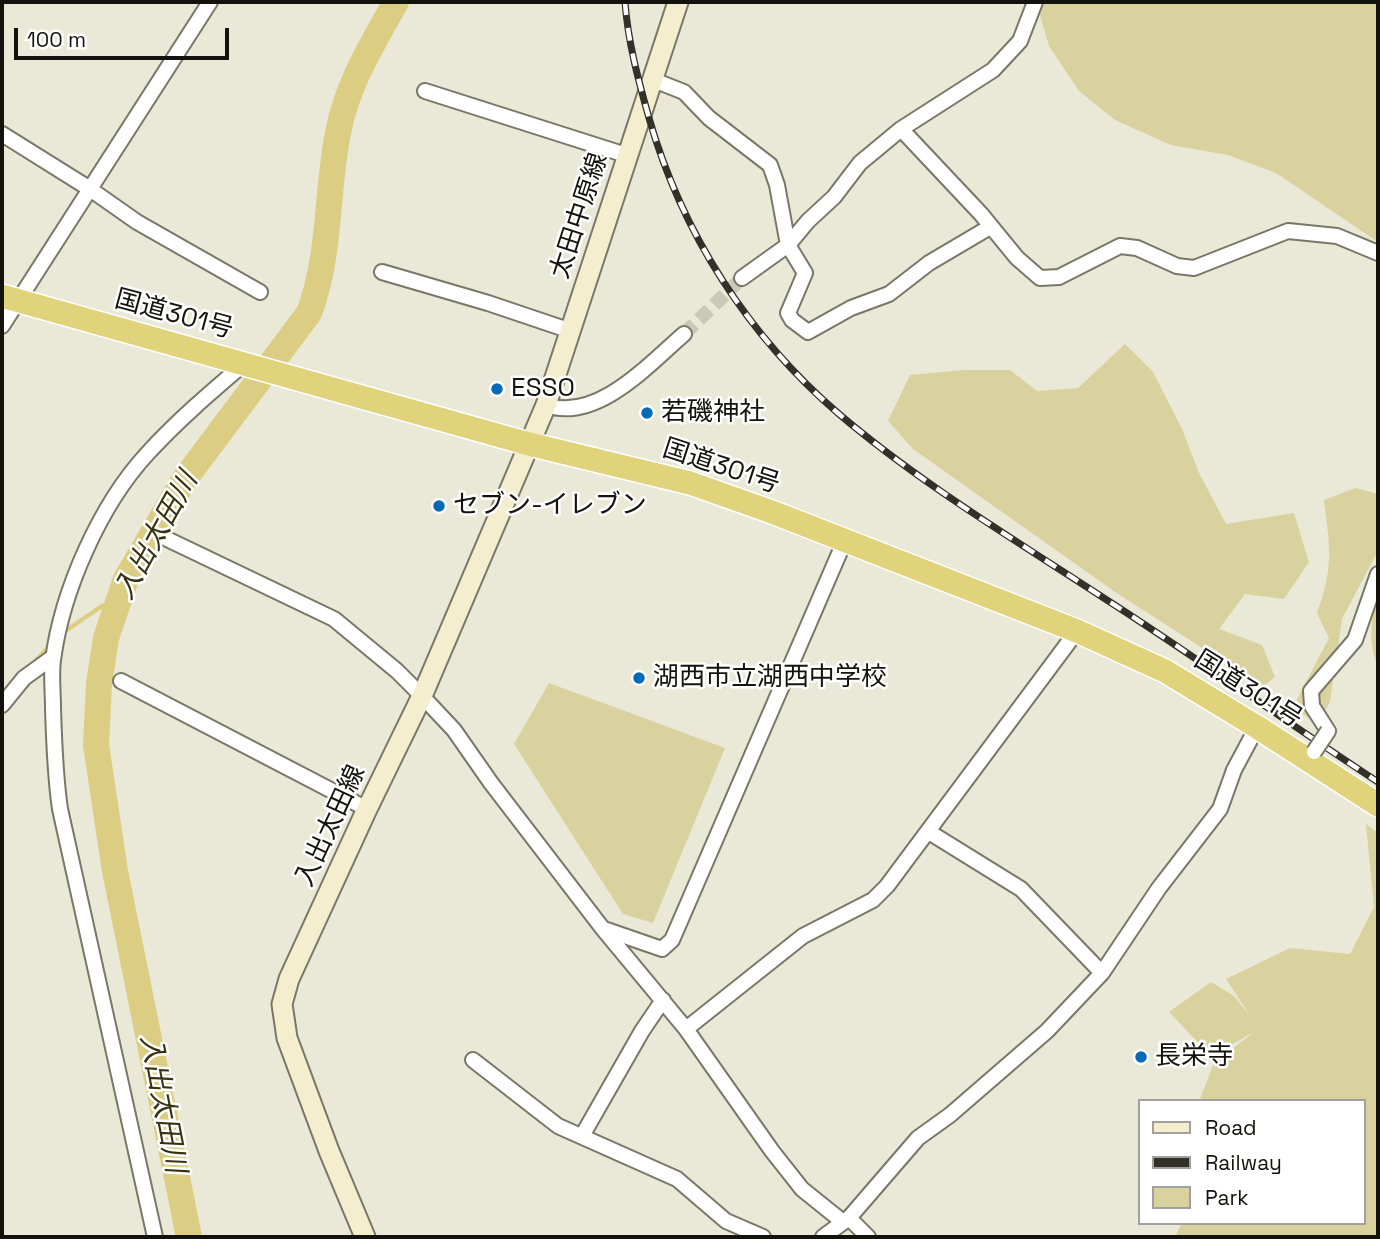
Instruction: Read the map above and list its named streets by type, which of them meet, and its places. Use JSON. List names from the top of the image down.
{
  "streets": {
    "highway": ["国道301号"],
    "main road": ["太田中原線", "入出太田線"]
  },
  "crossings": [
    ["太田中原線", "国道301号"],
    ["太田中原線", "入出太田線"],
    ["国道301号", "入出太田線"]
  ],
  "water": ["入出太田川"],
  "places": [
    "ESSO",
    "若磯神社",
    "セブン-イレブン",
    "湖西市立湖西中学校",
    "長栄寺"
  ],
  "legend": ["Road", "Railway", "Park"],
  "scale_bar": "100 m"
}
